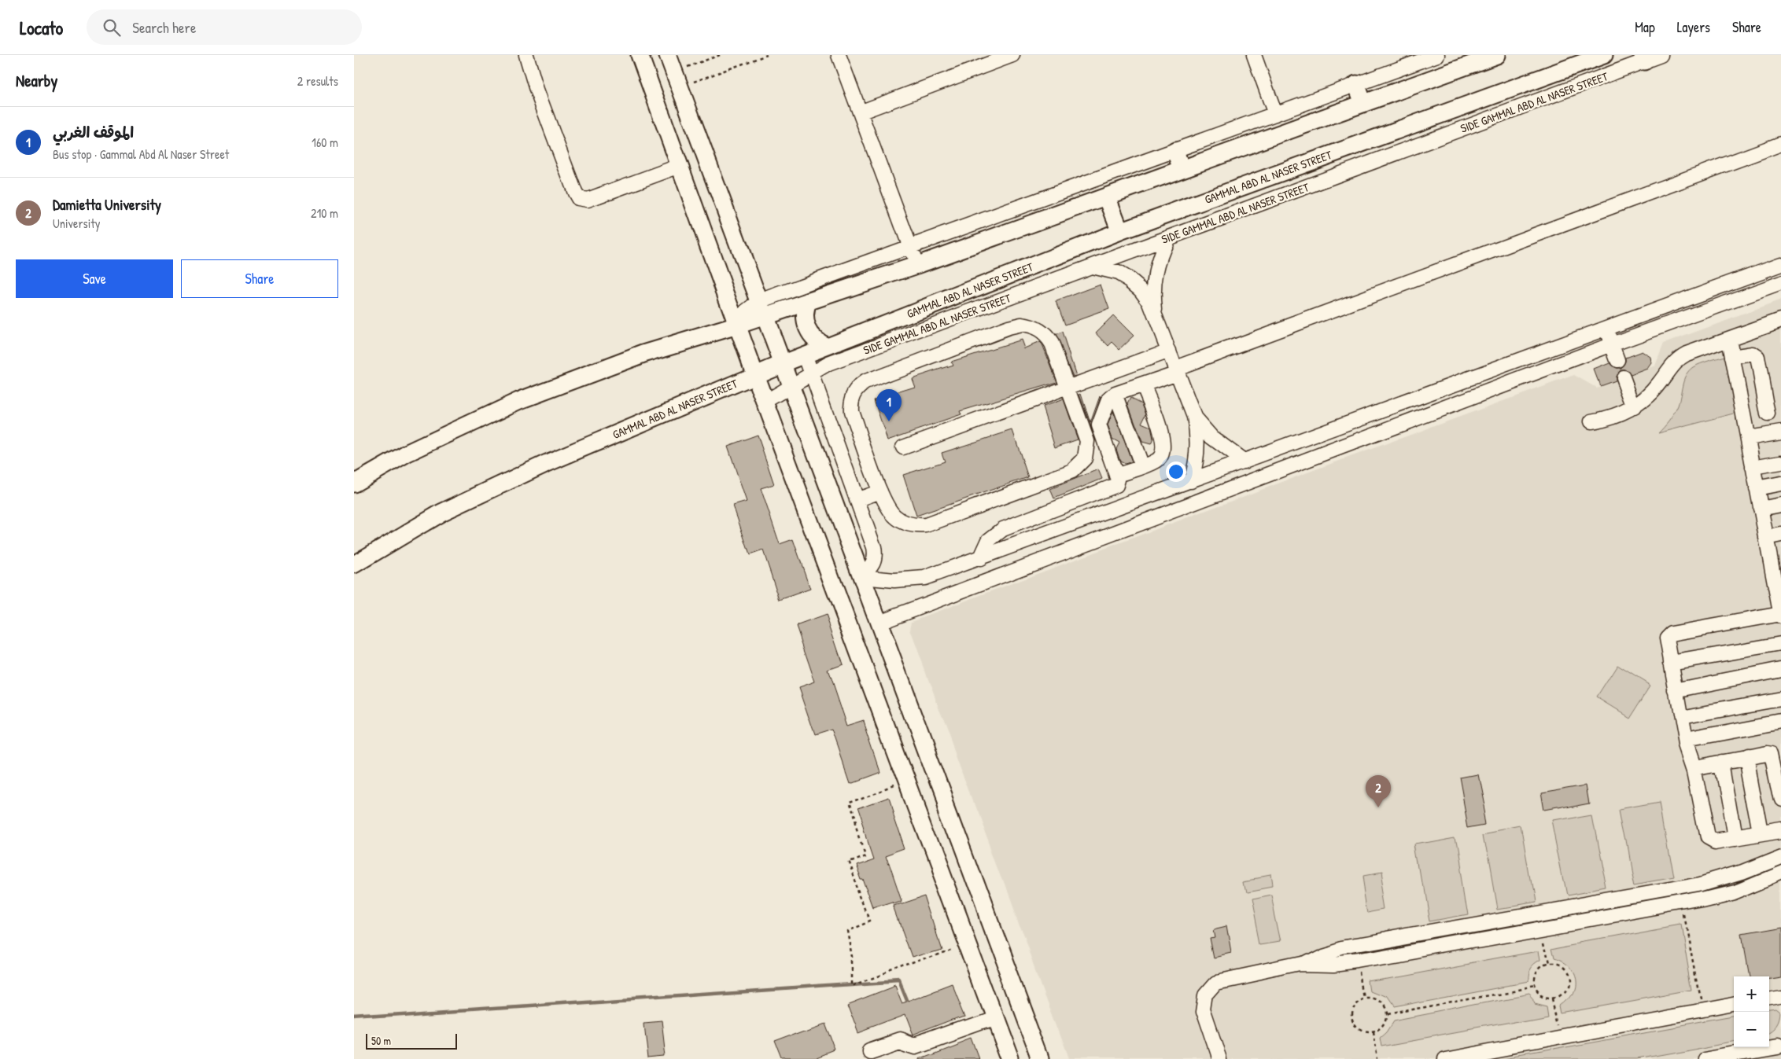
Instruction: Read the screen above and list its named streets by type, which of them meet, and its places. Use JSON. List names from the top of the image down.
{
  "streets": {
    "main road": ["GAMMAL ABD AL NASER STREET"],
    "street": ["SIDE GAMMAL ABD AL NASER STREET"]
  },
  "scale_bar": "50 m",
  "page": {
    "header": "Locato",
    "search": "Search here",
    "nav": ["Map", "Layers", "Share"],
    "heading": ["Nearby", "2 results"],
    "list": [
      {
        "mark": "1",
        "name": "الموقف الغربي",
        "note": "Bus stop · Gammal Abd Al Naser Street",
        "value": "160 m"
      },
      {
        "mark": "2",
        "name": "Damietta University",
        "note": "University",
        "value": "210 m"
      }
    ],
    "buttons": ["Save", "Share"],
    "pins": ["1", "2"],
    "map_buttons": ["+", "−"],
    "scale": "50 m"
  }
}
